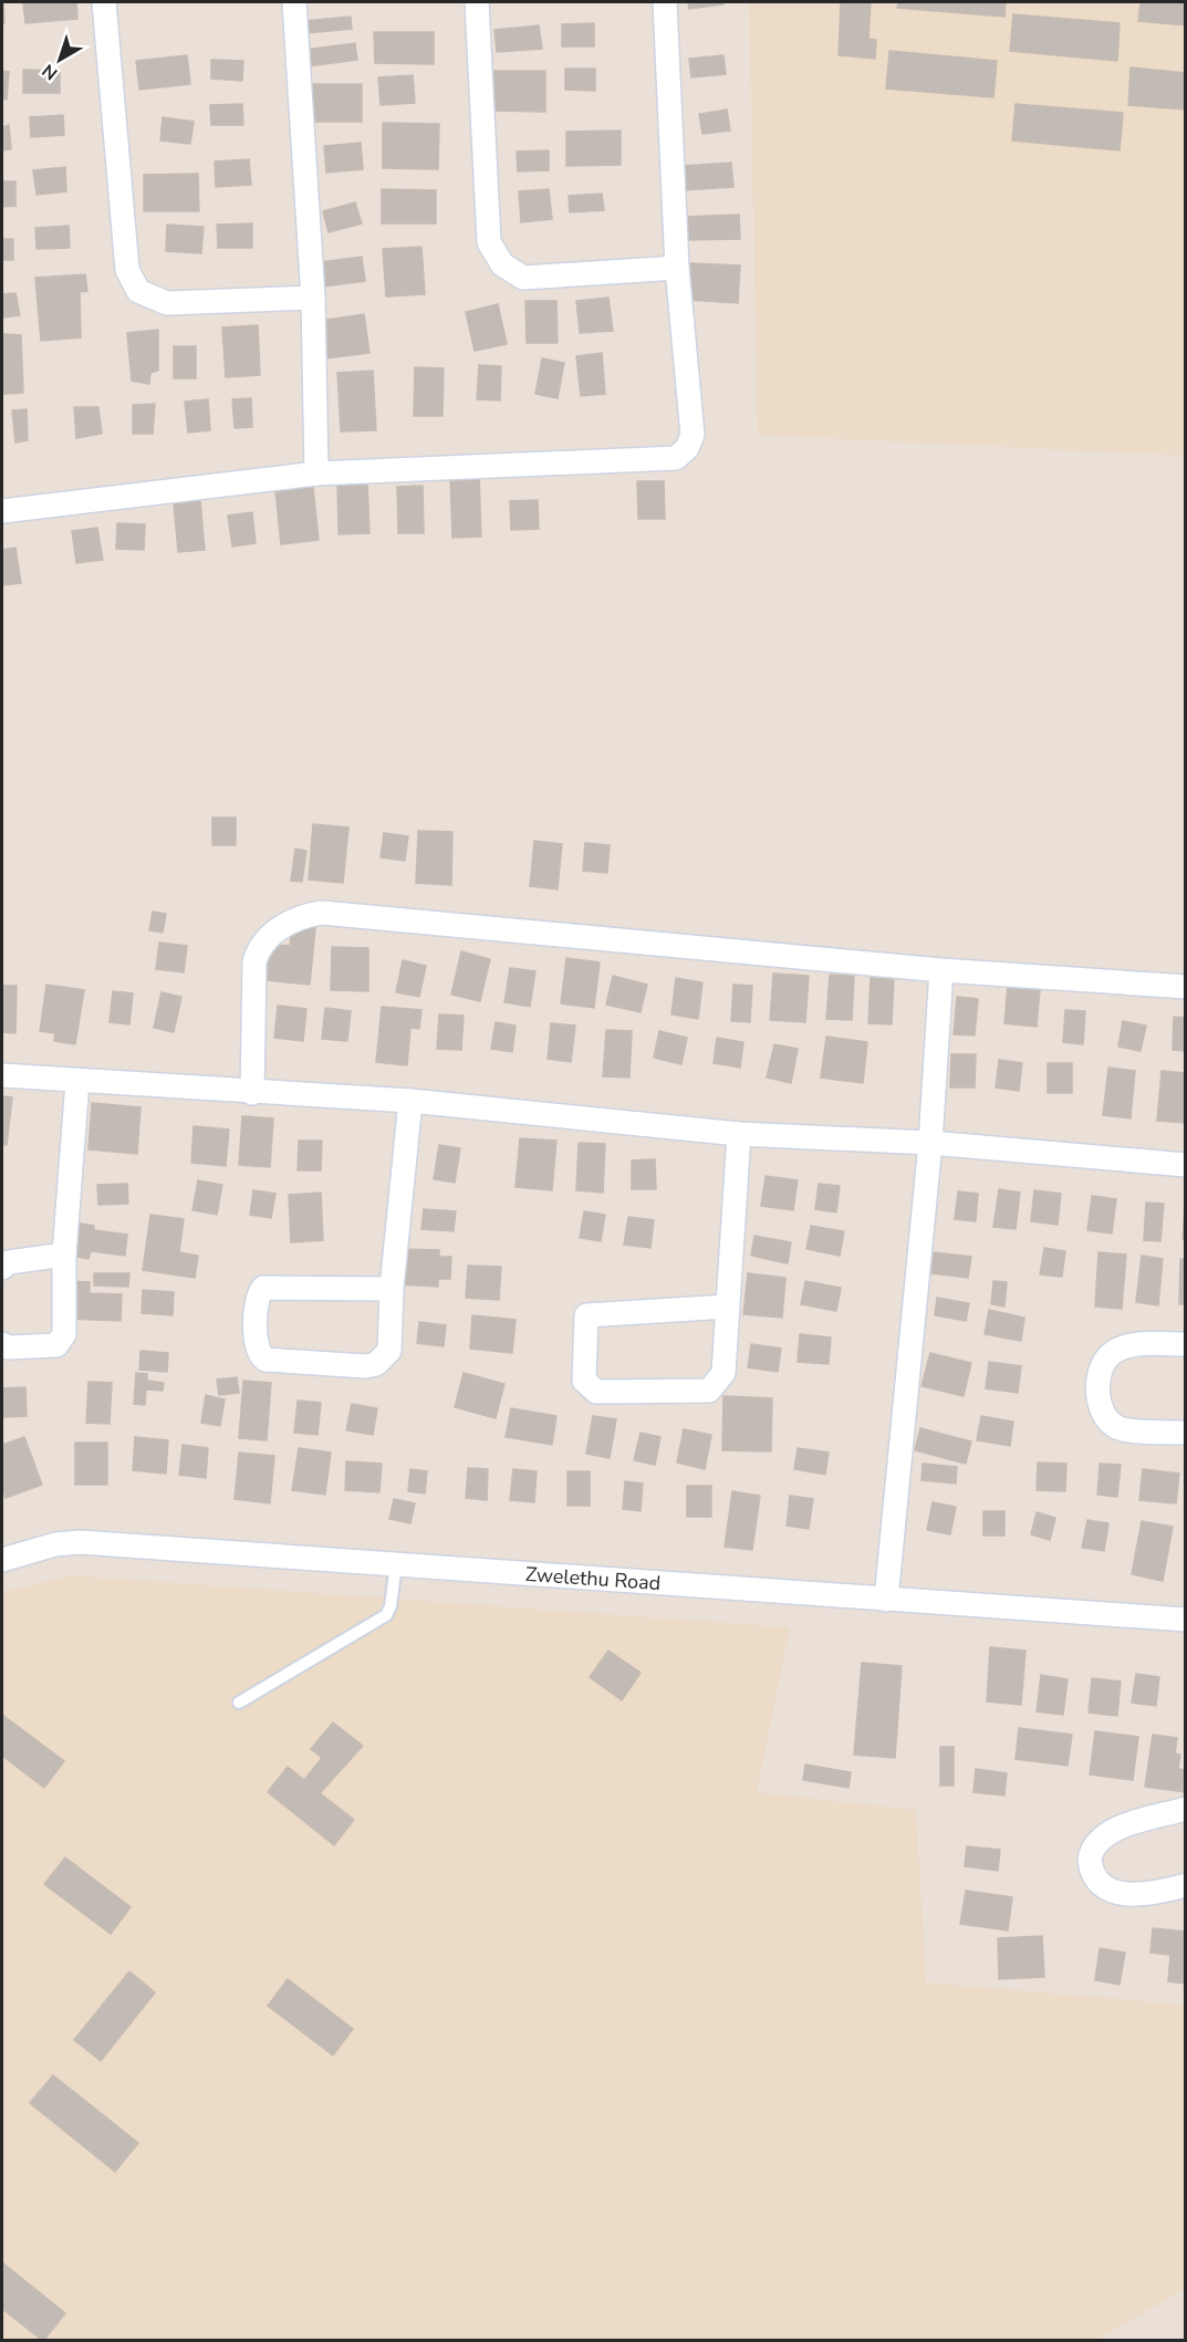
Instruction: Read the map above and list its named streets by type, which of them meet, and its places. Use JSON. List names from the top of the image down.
{
  "streets": {
    "street": ["Zwelethu Road"]
  },
  "north": "bottom left"
}
